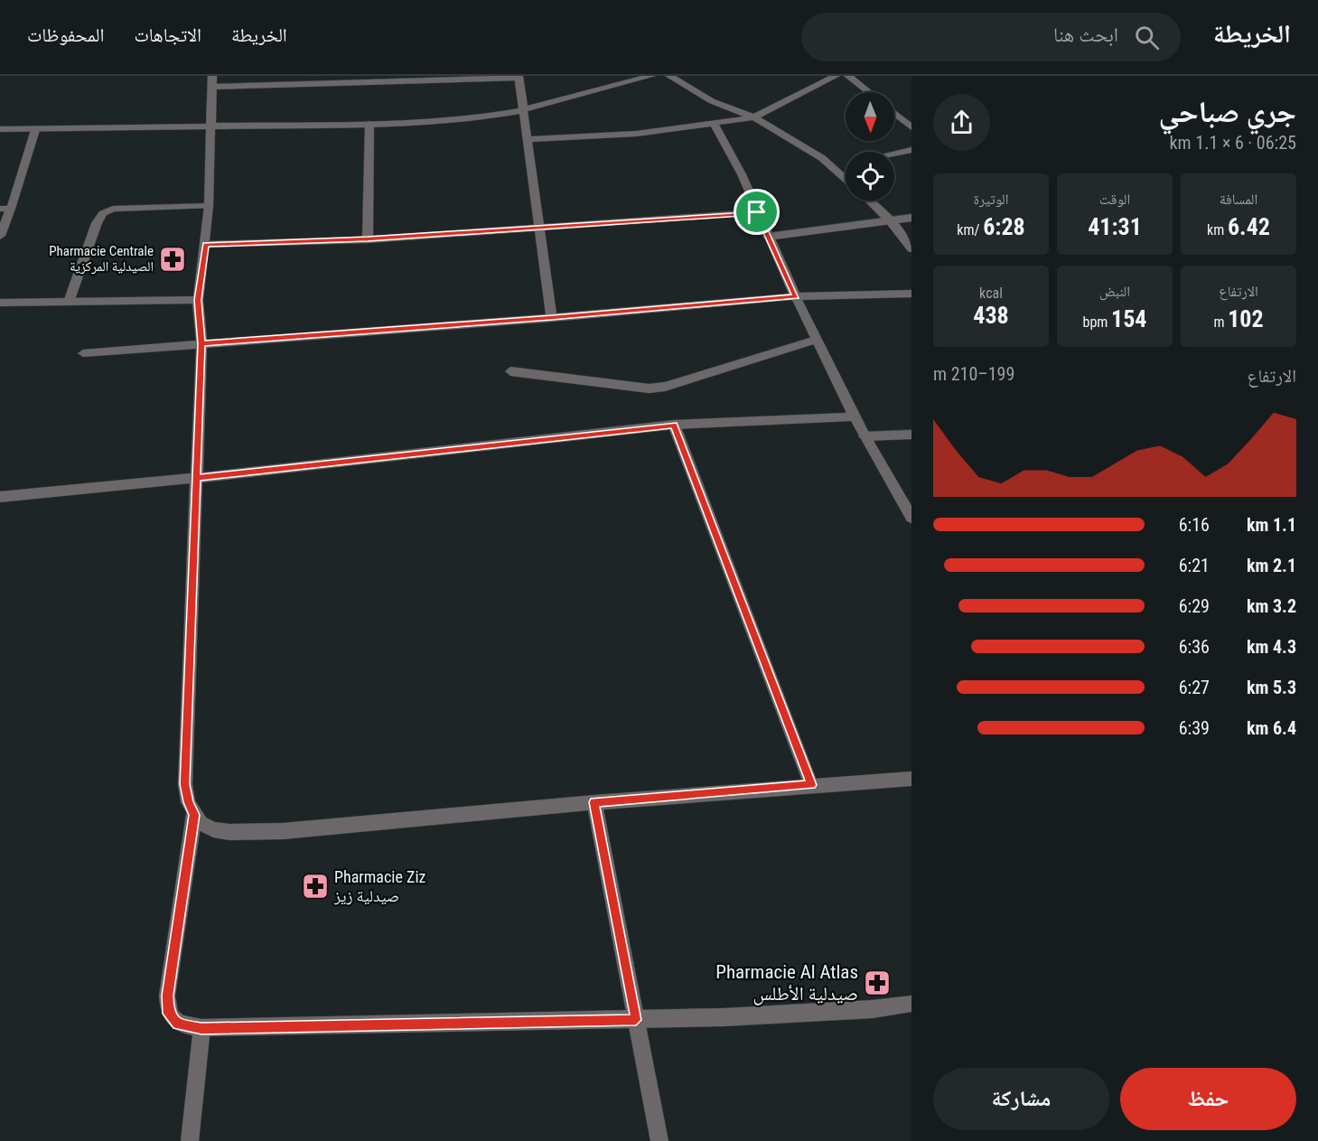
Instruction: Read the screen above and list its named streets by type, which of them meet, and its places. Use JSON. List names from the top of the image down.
{
  "places": {
    "pharmacy": ["Pharmacie Centrale الصيدلية المركزية", "Pharmacie Ziz صيدلية زيز", "Pharmacie Al Atlas صيدلية الأطلس"]
  },
  "north": "bottom",
  "page": {
    "header": "الخريطة",
    "search": "ابحث هنا",
    "nav": ["الخريطة", "الاتجاهات", "المحفوظات"],
    "heading": ["جري صباحي", "06:25 · 6 × 1.1 km"],
    "stats": [
      ["المسافة", "6.42 km"],
      ["الوقت", "41:31"],
      ["الوتيرة", "6:28 /km"],
      ["الارتفاع", "102 m"],
      ["النبض", "154 bpm"],
      ["kcal", "438"]
    ],
    "chart": ["الارتفاع", "199–210 m"],
    "list": [
      {
        "name": "1.1 km",
        "note": "6:16"
      },
      {
        "name": "2.1 km",
        "note": "6:21"
      },
      {
        "name": "3.2 km",
        "note": "6:29"
      },
      {
        "name": "4.3 km",
        "note": "6:36"
      },
      {
        "name": "5.3 km",
        "note": "6:27"
      },
      {
        "name": "6.4 km",
        "note": "6:39"
      }
    ],
    "buttons": ["حفظ", "مشاركة"]
  }
}
